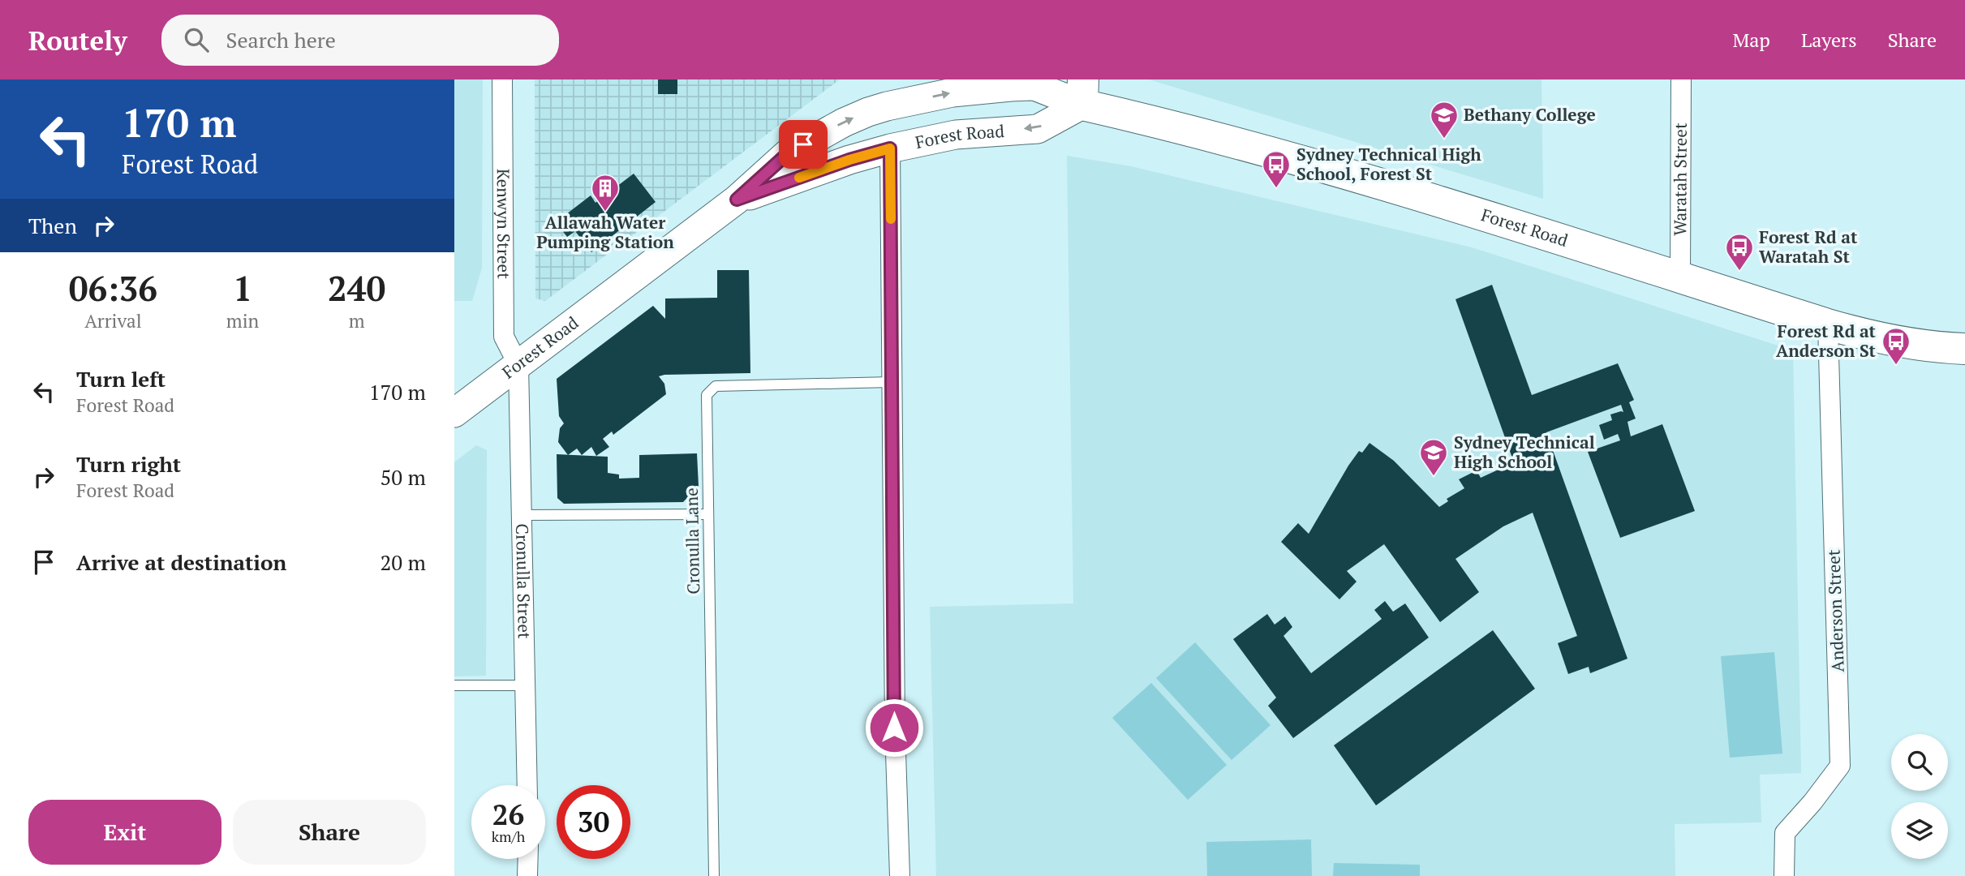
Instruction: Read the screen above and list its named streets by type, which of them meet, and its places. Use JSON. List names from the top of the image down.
{
  "streets": {
    "main road": ["Forest Road"],
    "street": [
      "Waratah Street",
      "Kenwyn Street",
      "Cronulla Street",
      "Anderson Street"
    ],
    "lane": ["Cronulla Lane"]
  },
  "crossings": [
    ["Forest Road", "Waratah Street"],
    ["Forest Road", "Kenwyn Street"],
    ["Forest Road", "Cronulla Street"],
    ["Forest Road", "Anderson Street"],
    ["Kenwyn Street", "Cronulla Street"]
  ],
  "places": {
    "school or university": ["Bethany College", "Sydney Technical High School"],
    "bus stop": ["Sydney Technical High School, Forest St", "Forest Rd at Waratah St", "Forest Rd at Anderson St"],
    "building": ["Allawah Water Pumping Station"]
  },
  "page": {
    "header": "Routely",
    "search": "Search here",
    "nav": ["Map", "Layers", "Share"],
    "turn": ["170 m", "Forest Road"],
    "then": "Then",
    "eta": [
      "06:36",
      "Arrival",
      "1",
      "min",
      "240",
      "m"
    ],
    "list": [
      {
        "name": "Turn left",
        "note": "Forest Road",
        "value": "170 m"
      },
      {
        "name": "Turn right",
        "note": "Forest Road",
        "value": "50 m"
      },
      {
        "name": "Arrive at destination",
        "value": "20 m"
      }
    ],
    "speed": "26 km/h",
    "limit": "30",
    "buttons": ["Exit", "Share"]
  }
}
